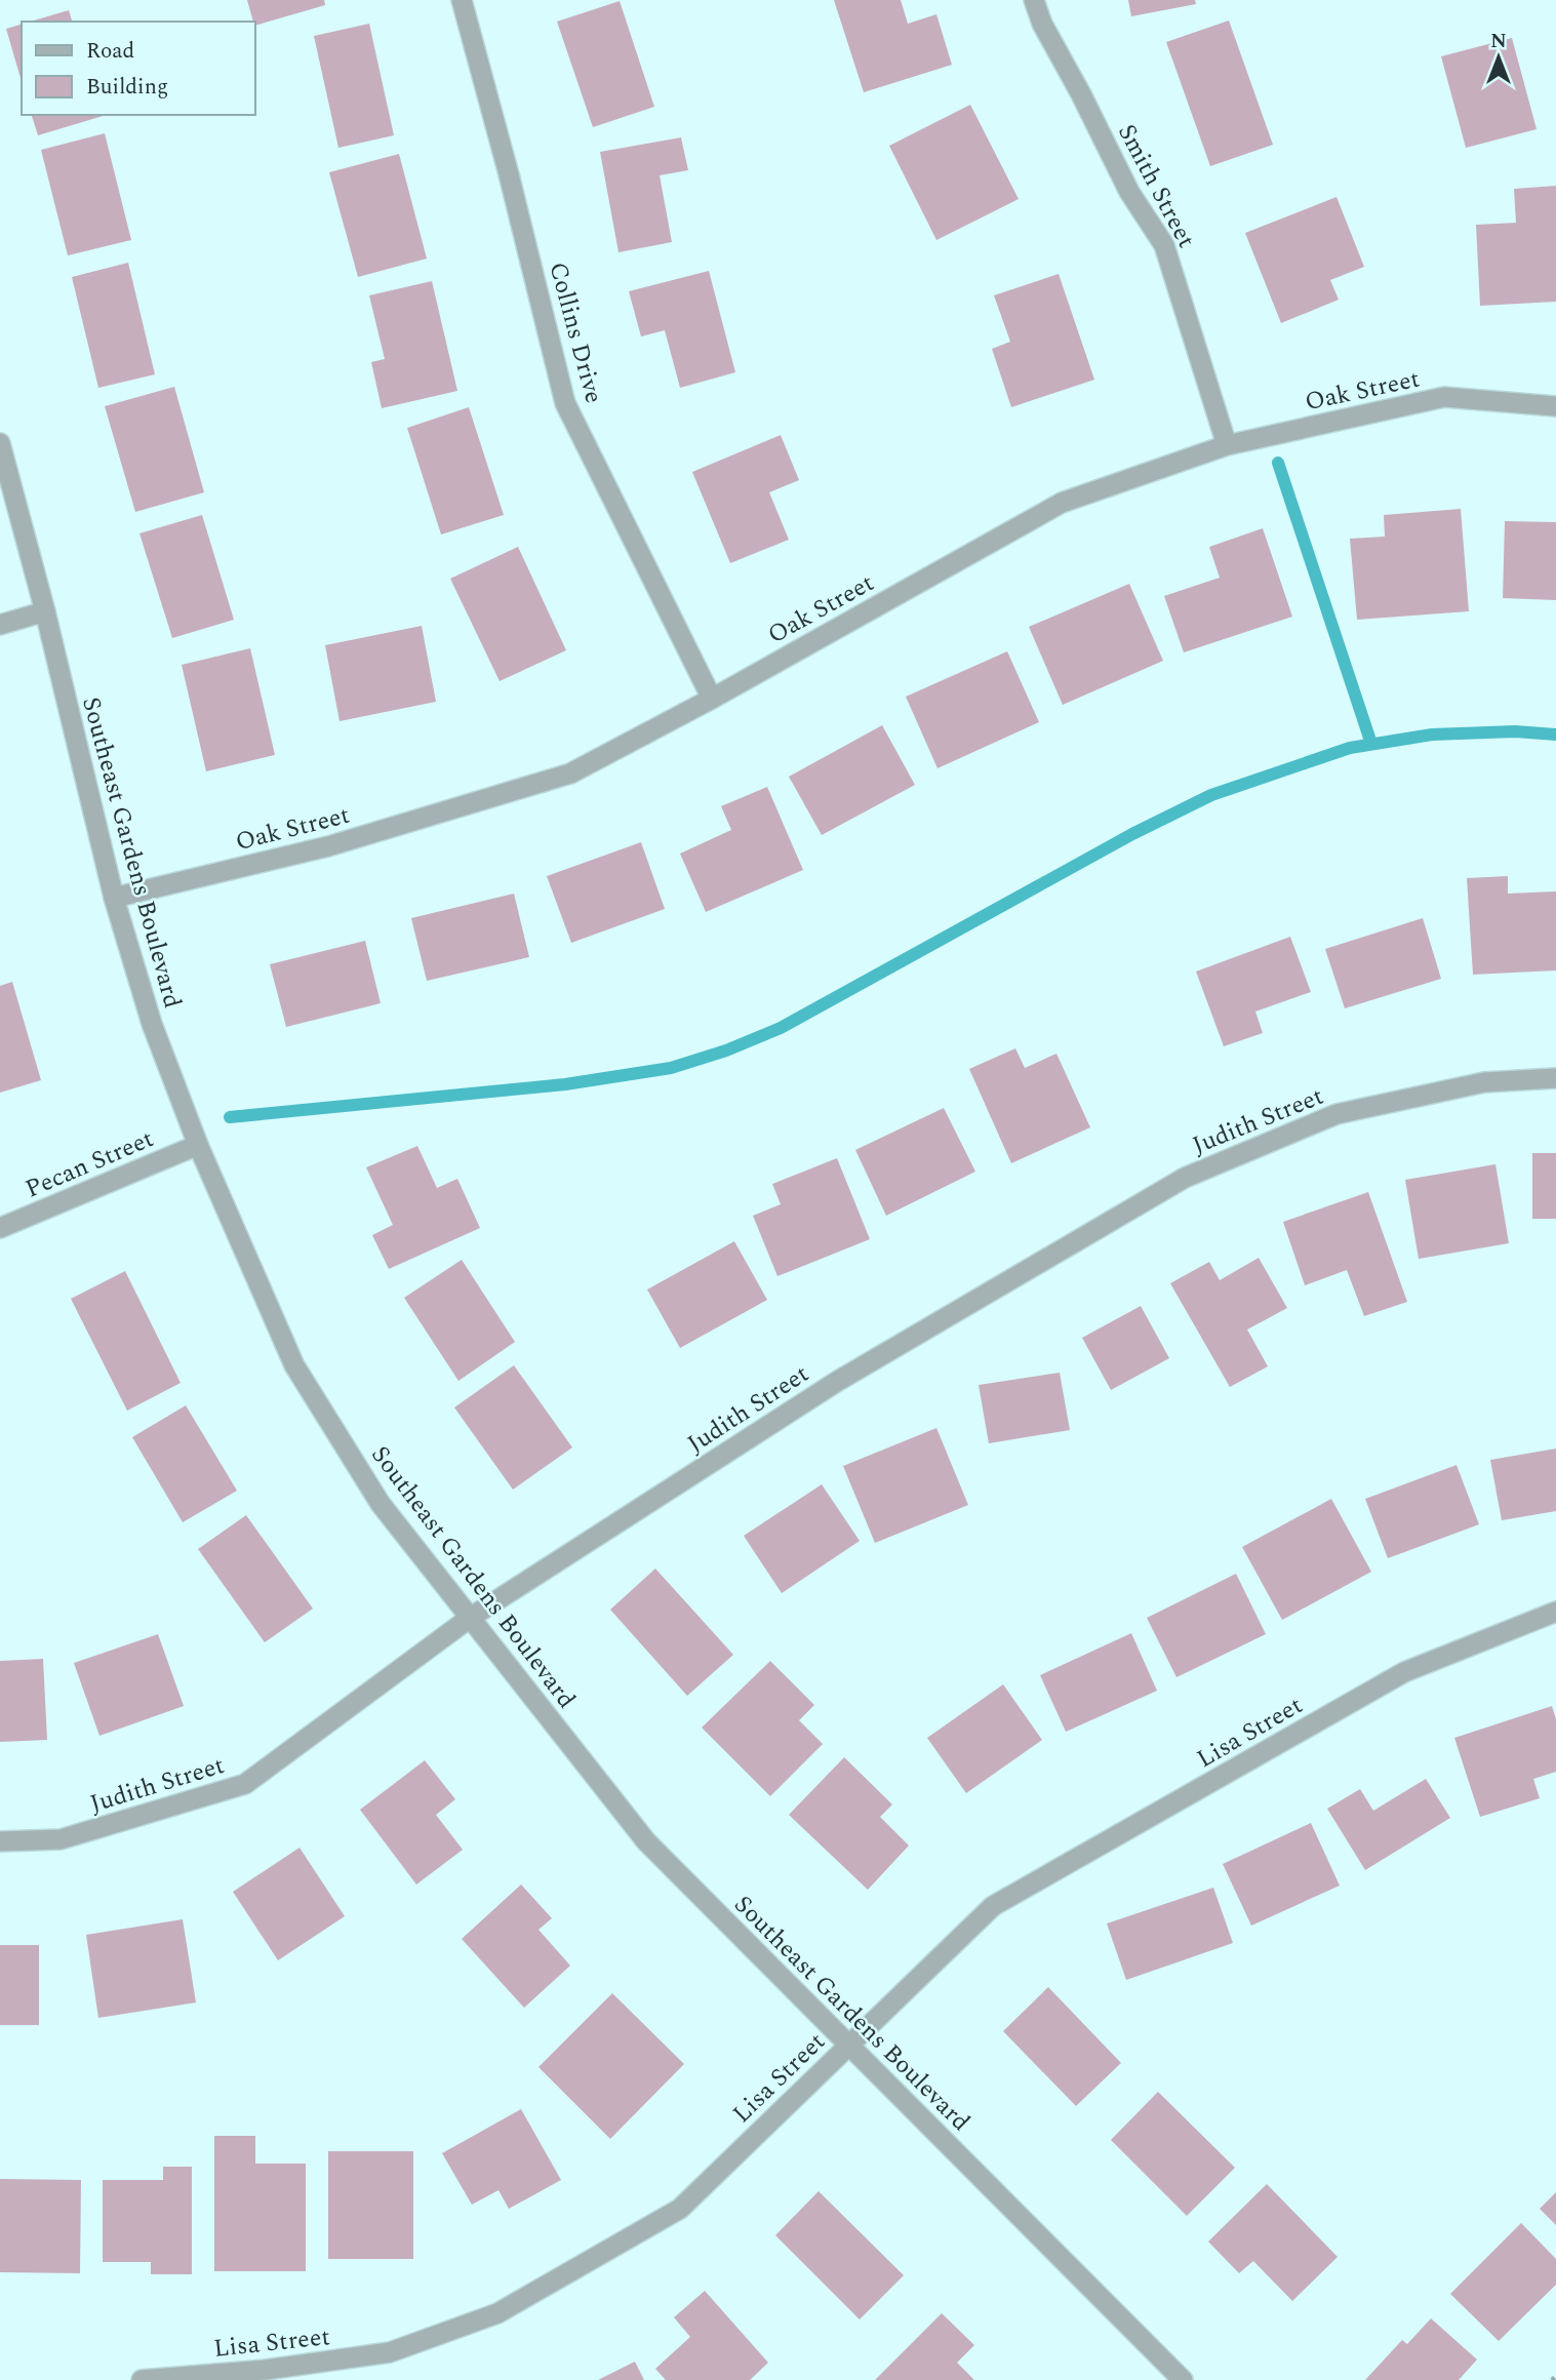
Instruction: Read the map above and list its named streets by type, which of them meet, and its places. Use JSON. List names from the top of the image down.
{
  "streets": {
    "street": [
      "Smith Street",
      "Collins Drive",
      "Oak Street",
      "Southeast Gardens Boulevard",
      "Judith Street",
      "Pecan Street",
      "Lisa Street"
    ]
  },
  "crossings": [
    ["Smith Street", "Oak Street"],
    ["Collins Drive", "Oak Street"],
    ["Oak Street", "Southeast Gardens Boulevard"],
    ["Southeast Gardens Boulevard", "Judith Street"],
    ["Southeast Gardens Boulevard", "Pecan Street"],
    ["Southeast Gardens Boulevard", "Lisa Street"]
  ],
  "legend": ["Road", "Building"],
  "north": "top"
}
